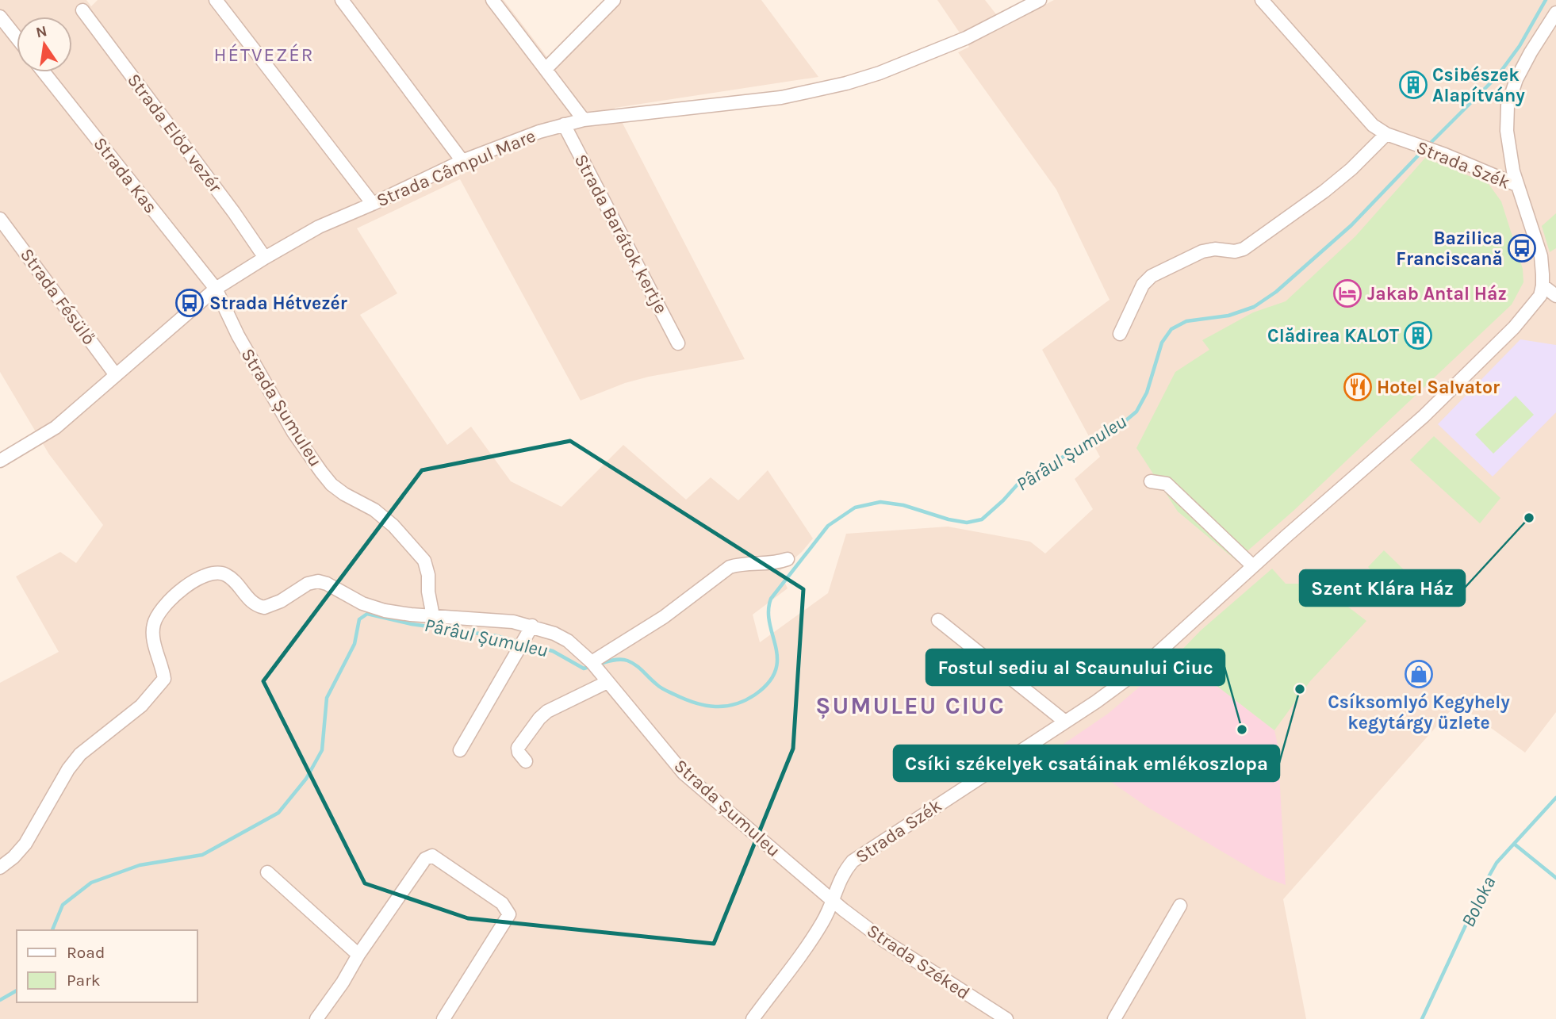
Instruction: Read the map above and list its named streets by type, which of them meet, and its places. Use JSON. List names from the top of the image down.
{
  "streets": {
    "street": [
      "Strada Előd vezér",
      "Strada Szék",
      "Strada Câmpul Mare",
      "Strada Kas",
      "Strada Barátok kertje",
      "Strada Fésülő",
      "Strada Șumuleu",
      "Strada Széked"
    ]
  },
  "crossings": [
    ["Strada Előd vezér", "Strada Câmpul Mare"],
    ["Strada Szék", "Strada Șumuleu"],
    ["Strada Szék", "Strada Széked"],
    ["Strada Câmpul Mare", "Strada Kas"],
    ["Strada Câmpul Mare", "Strada Barátok kertje"],
    ["Strada Câmpul Mare", "Strada Fésülő"],
    ["Strada Câmpul Mare", "Strada Șumuleu"],
    ["Strada Kas", "Strada Șumuleu"],
    ["Strada Șumuleu", "Strada Széked"]
  ],
  "districts": ["HÉTVEZÉR", "ȘUMULEU CIUC"],
  "water": ["Pârâul Șumuleu", "Boloka"],
  "places": {
    "building": ["Csibészek Alapítvány", "Clădirea KALOT"],
    "bus stop": ["Bazilica Franciscană", "Strada Hétvezér"],
    "hotel": ["Jakab Antal Ház"],
    "restaurant": ["Hotel Salvator"],
    "other": ["Szent Klára Ház", "Csíki székelyek csatáinak emlékoszlopa", "Fostul sediu al Scaunului Ciuc"],
    "shop": ["Csíksomlyó Kegyhely kegytárgy üzlete"]
  },
  "legend": ["Road", "Park"],
  "north": "top"
}
